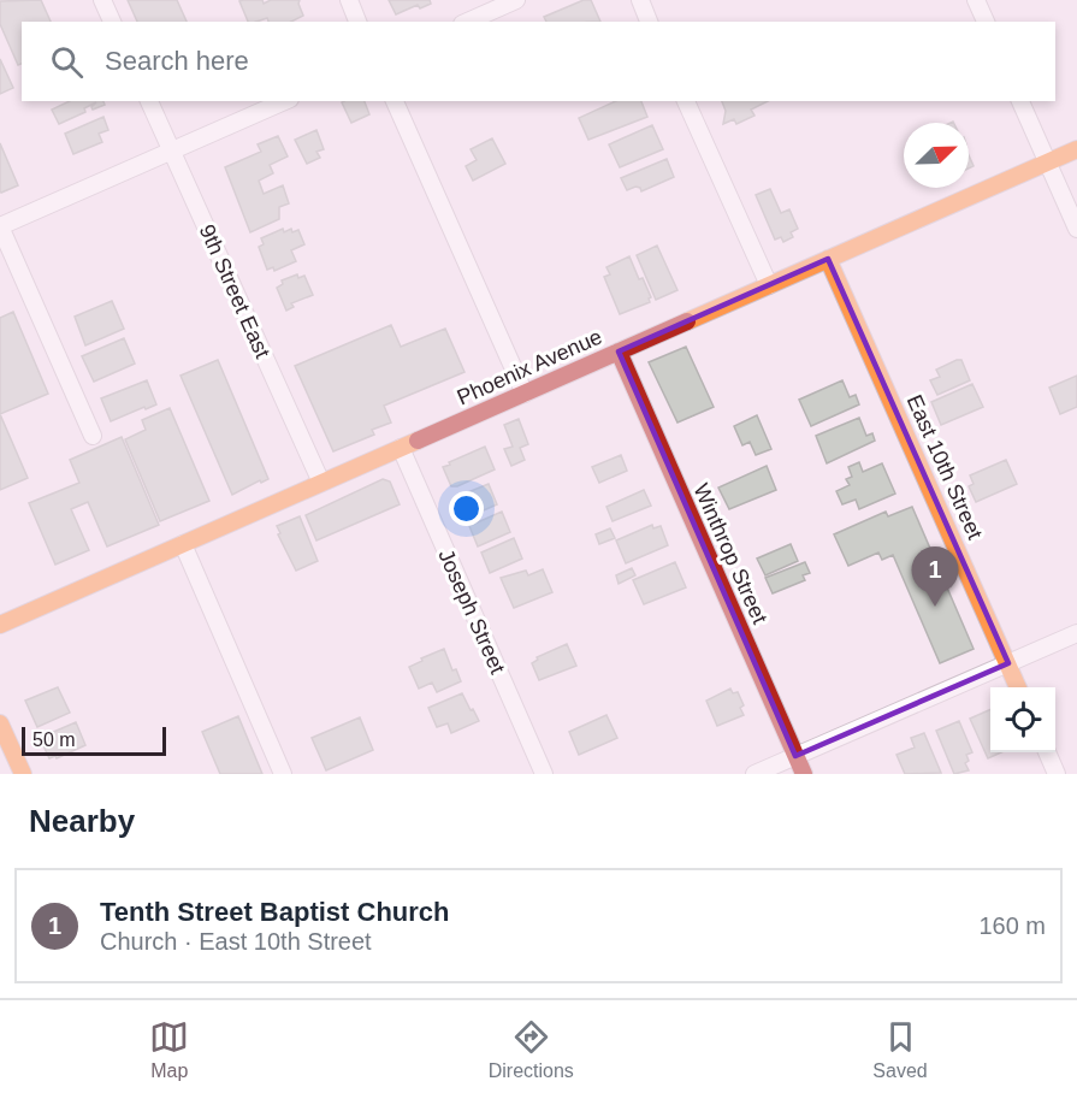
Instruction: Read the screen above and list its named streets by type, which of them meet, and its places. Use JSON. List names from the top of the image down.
{
  "streets": {
    "street": [
      "9th Street East",
      "Phoenix Avenue",
      "East 10th Street",
      "Winthrop Street",
      "Joseph Street"
    ]
  },
  "crossings": [
    ["9th Street East", "Phoenix Avenue"],
    ["Phoenix Avenue", "East 10th Street"],
    ["Phoenix Avenue", "Winthrop Street"],
    ["Phoenix Avenue", "Joseph Street"]
  ],
  "scale_bar": "50 m",
  "north": "top right",
  "page": {
    "search": "Search here",
    "pins": "1",
    "scale": "50 m",
    "heading": "Nearby",
    "list": [
      {
        "mark": "1",
        "name": "Tenth Street Baptist Church",
        "note": "Church · East 10th Street",
        "value": "160 m"
      }
    ],
    "nav": ["Map", "Directions", "Saved"]
  }
}
